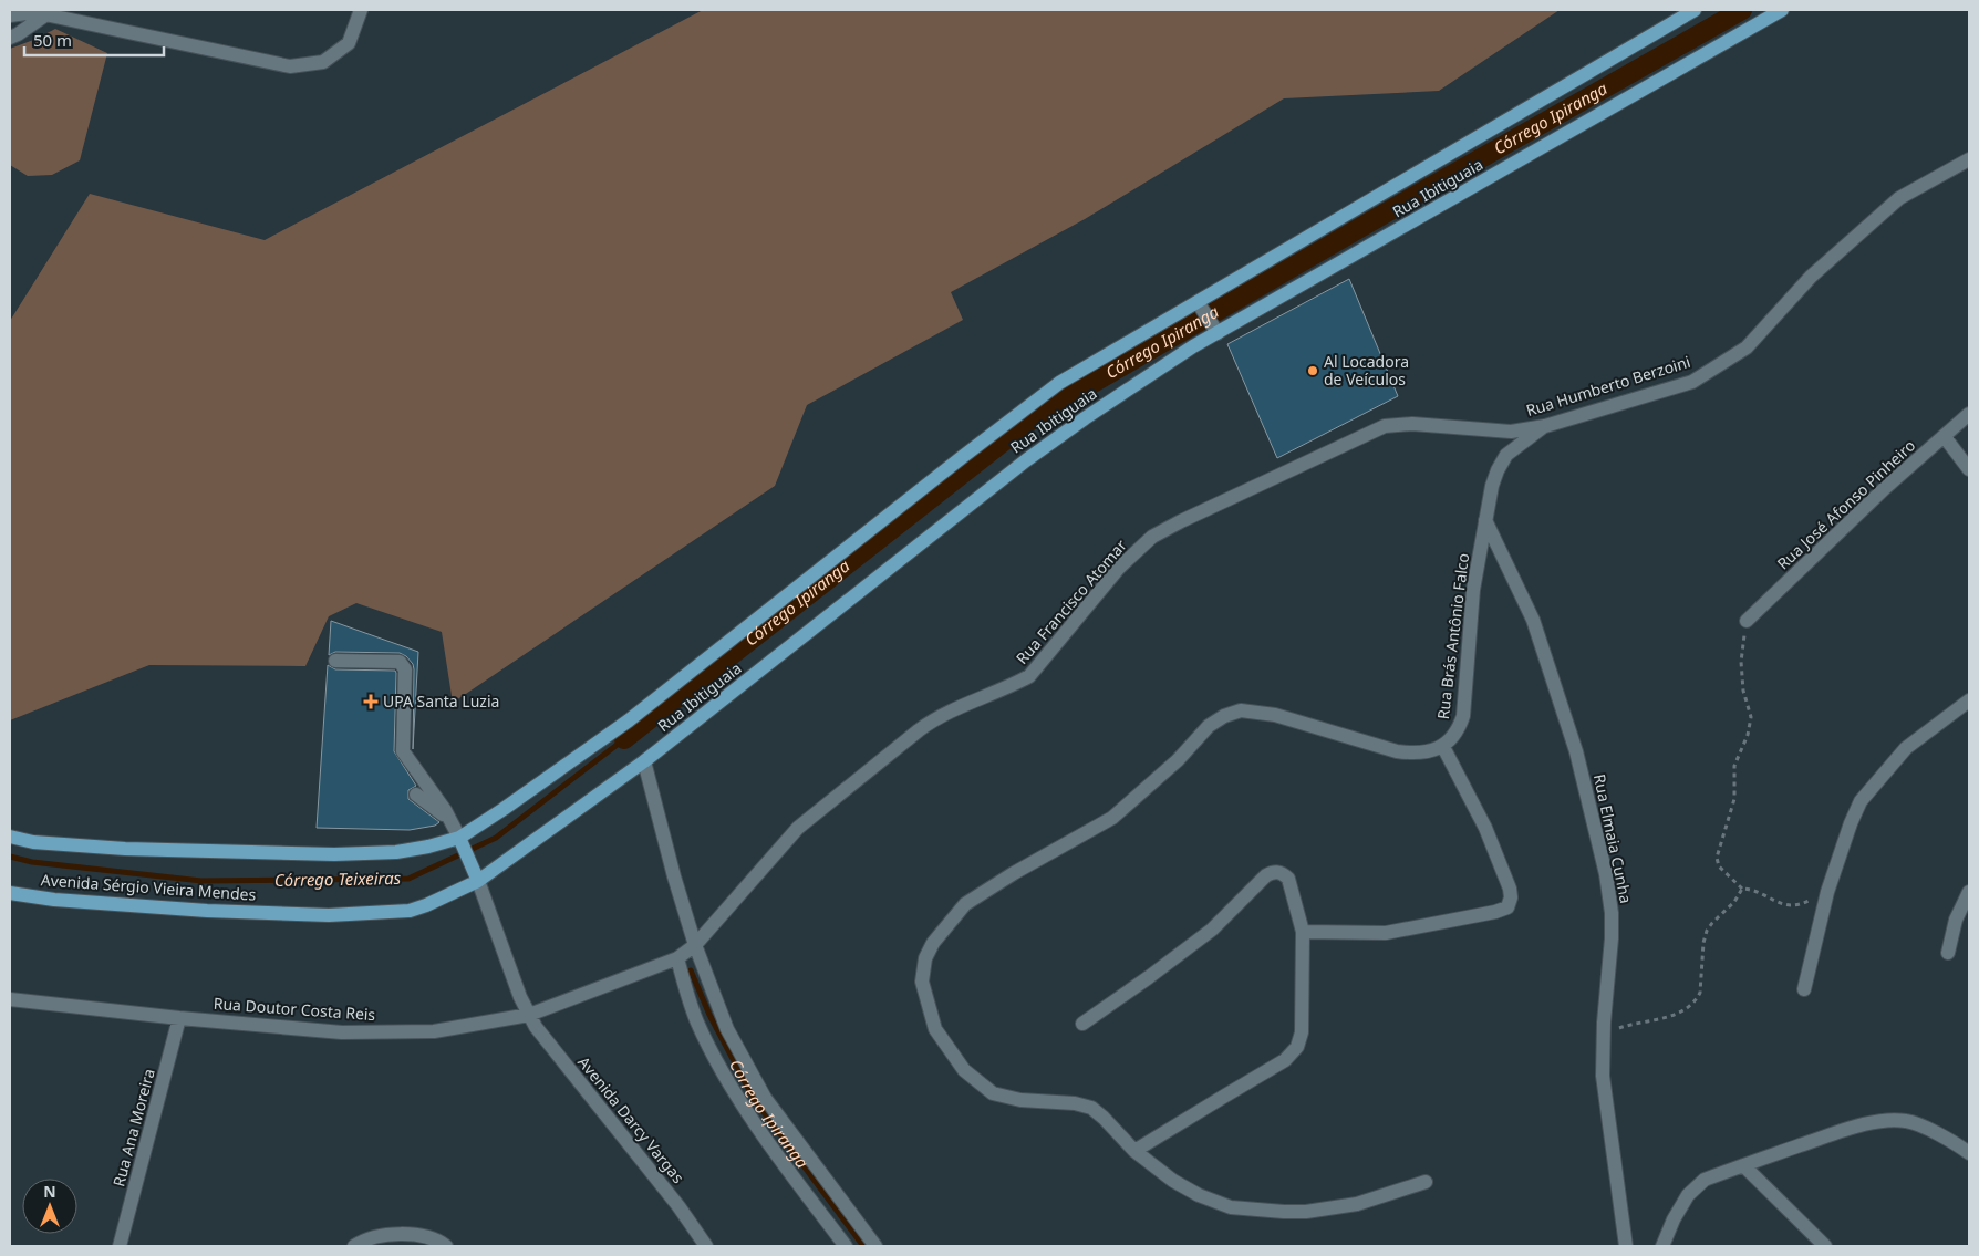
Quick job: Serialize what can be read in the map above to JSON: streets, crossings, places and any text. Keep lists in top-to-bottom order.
{
  "streets": {
    "main road": ["Rua Ibitiguaia", "Avenida Sérgio Vieira Mendes"],
    "street": [
      "Rua Humberto Berzoini",
      "Rua José Afonso Pinheiro",
      "Rua Francisco Atomar",
      "Rua Brás Antônio Falco",
      "Rua Elmaia Cunha",
      "Rua Doutor Costa Reis",
      "Avenida Darcy Vargas",
      "Rua Ana Moreira"
    ]
  },
  "crossings": [
    ["Rua Ibitiguaia", "Avenida Sérgio Vieira Mendes"],
    ["Rua Ibitiguaia", "Avenida Darcy Vargas"],
    ["Rua Humberto Berzoini", "Rua Francisco Atomar"],
    ["Rua Humberto Berzoini", "Rua Brás Antônio Falco"],
    ["Rua Francisco Atomar", "Rua Doutor Costa Reis"],
    ["Rua Brás Antônio Falco", "Rua Elmaia Cunha"],
    ["Avenida Sérgio Vieira Mendes", "Avenida Darcy Vargas"],
    ["Rua Doutor Costa Reis", "Avenida Darcy Vargas"],
    ["Rua Doutor Costa Reis", "Rua Ana Moreira"]
  ],
  "water": ["Córrego Ipiranga", "Córrego Teixeiras"],
  "places": {
    "other": ["Al Locadora de Veículos"],
    "health": ["UPA Santa Luzia"]
  },
  "scale_bar": "50 m",
  "north": "top"
}
